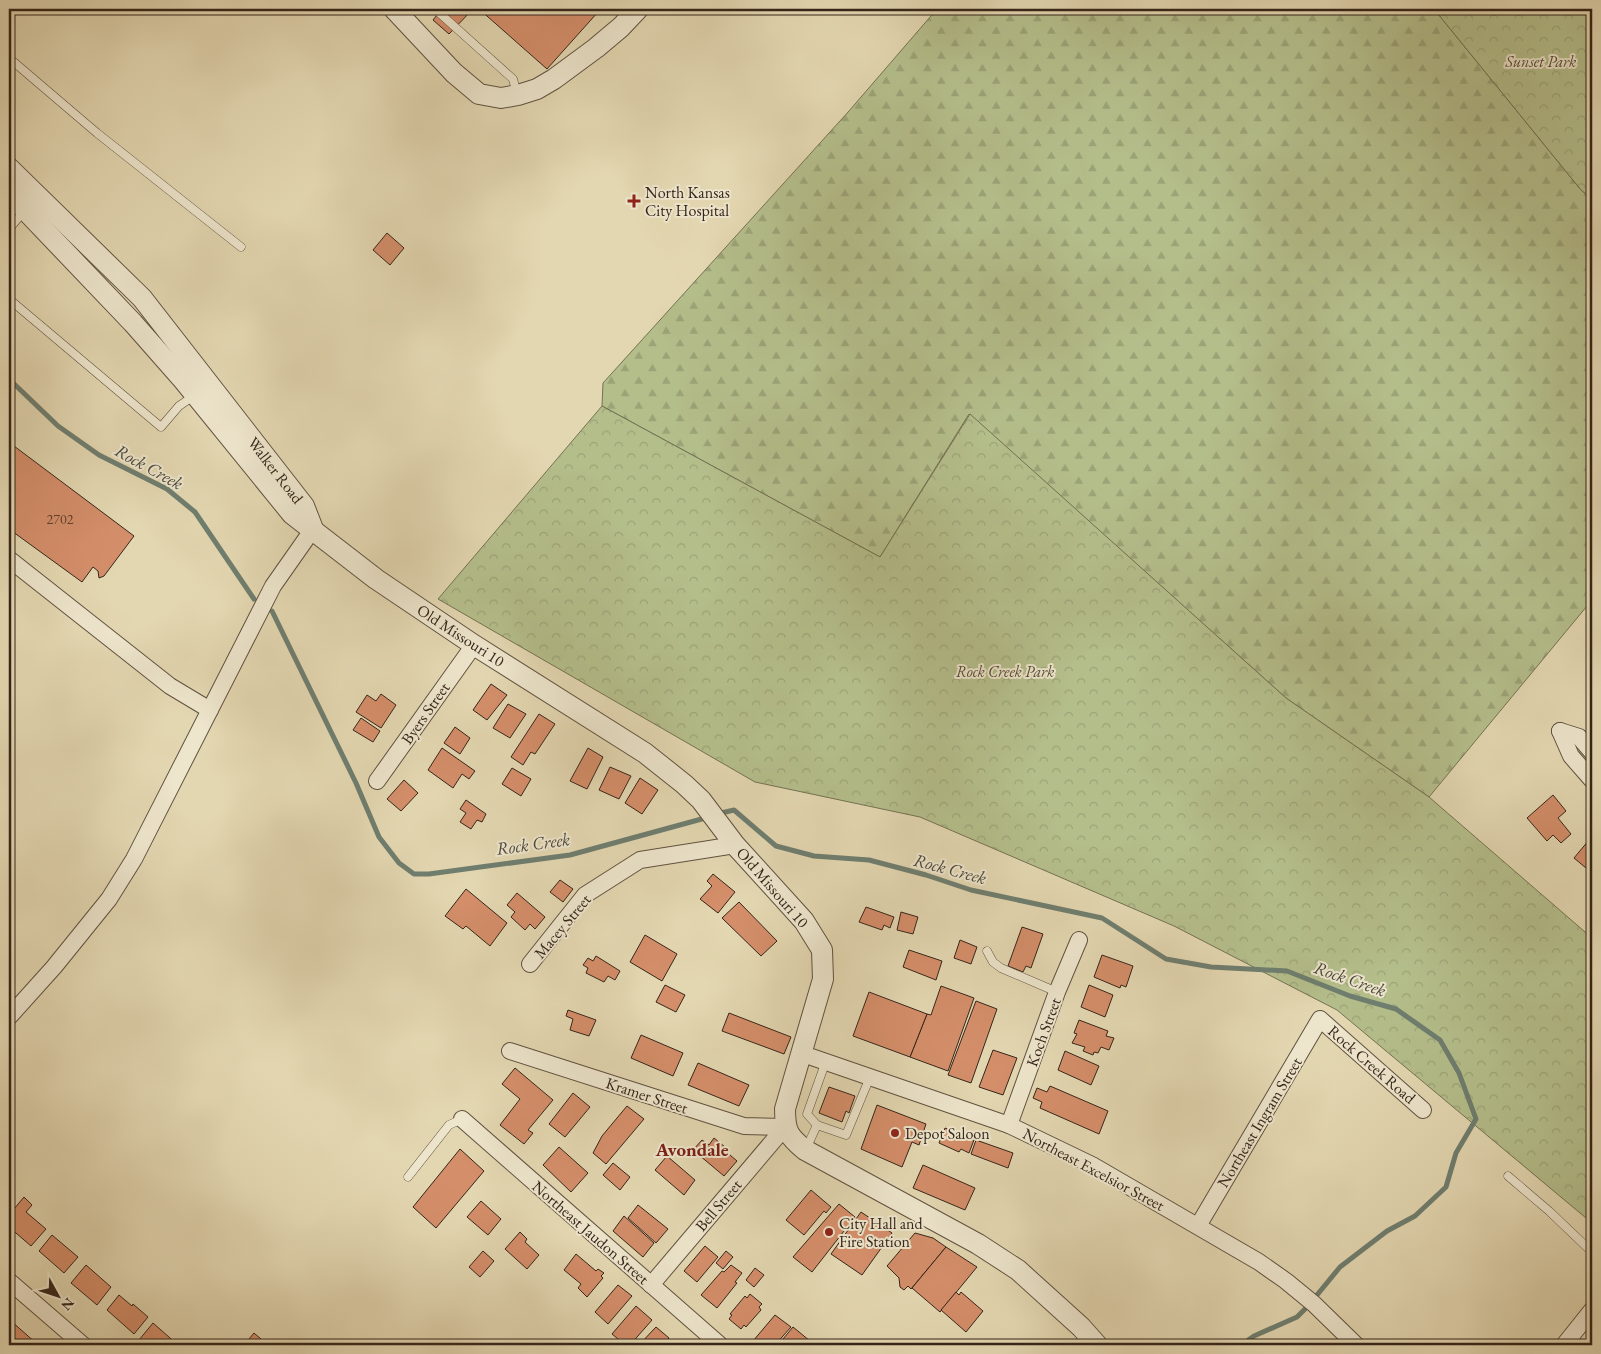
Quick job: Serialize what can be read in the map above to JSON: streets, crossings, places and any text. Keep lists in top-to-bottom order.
{
  "streets": {
    "street": [
      "Walker Road",
      "Old Missouri 10",
      "Byers Street",
      "Macey Street",
      "Koch Street",
      "Rock Creek Road",
      "Kramer Street",
      "Northeast Ingram Street",
      "Northeast Excelsior Street",
      "Bell Street",
      "Northeast Jaudon Street"
    ]
  },
  "crossings": [
    ["Walker Road", "Old Missouri 10"],
    ["Old Missouri 10", "Byers Street"],
    ["Old Missouri 10", "Macey Street"],
    ["Old Missouri 10", "Kramer Street"],
    ["Old Missouri 10", "Northeast Excelsior Street"],
    ["Old Missouri 10", "Bell Street"],
    ["Koch Street", "Northeast Excelsior Street"],
    ["Rock Creek Road", "Northeast Ingram Street"],
    ["Kramer Street", "Bell Street"],
    ["Northeast Ingram Street", "Northeast Excelsior Street"],
    ["Bell Street", "Northeast Jaudon Street"]
  ],
  "districts": ["Avondale"],
  "water": ["Rock Creek"],
  "parks": ["Sunset Park", "Rock Creek Park"],
  "places": {
    "health": ["North Kansas City Hospital"],
    "other": ["Depot Saloon", "City Hall and Fire Station"]
  },
  "house_numbers": ["2702"],
  "north": "bottom right"
}
